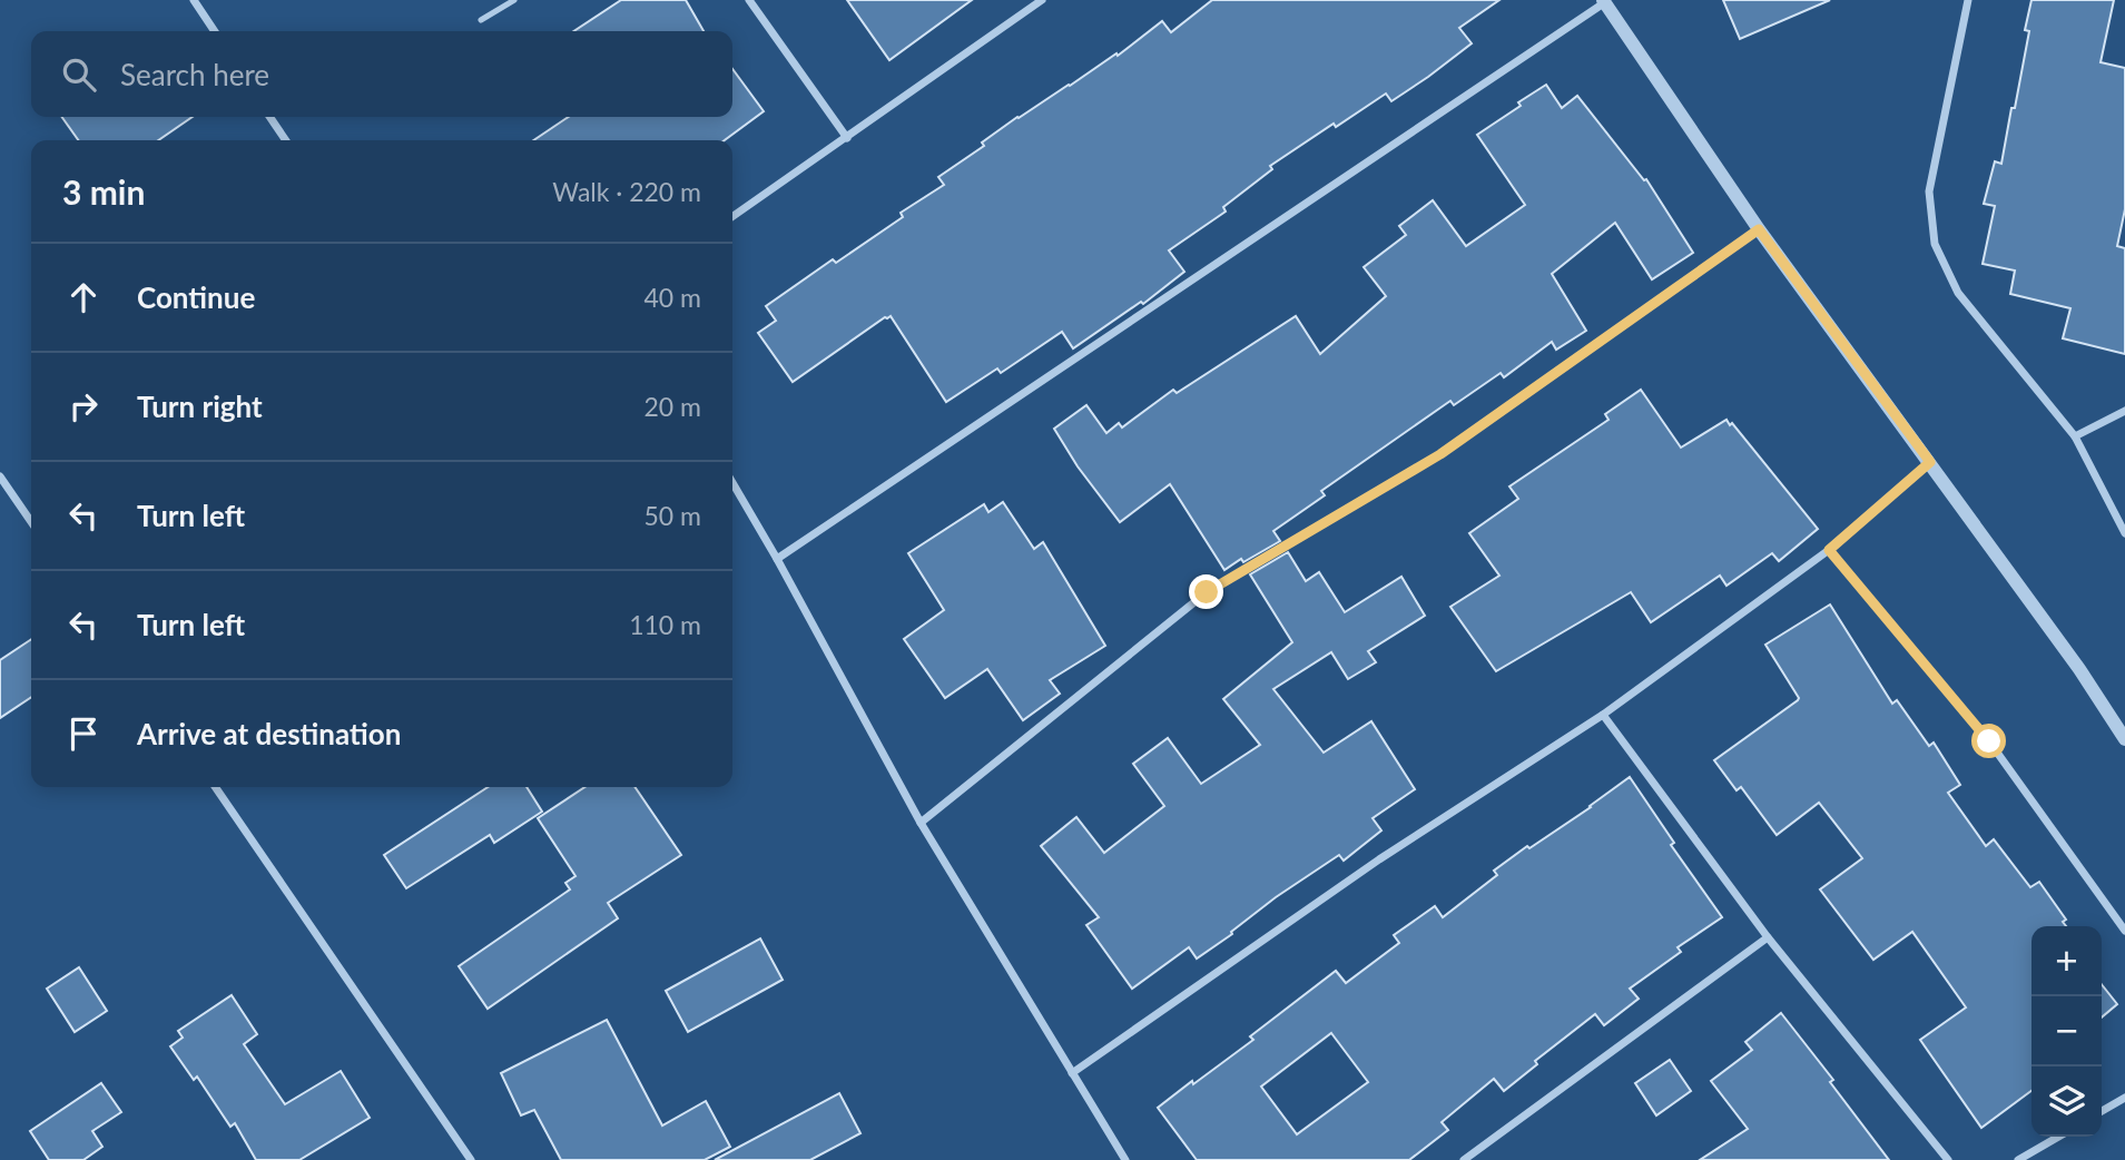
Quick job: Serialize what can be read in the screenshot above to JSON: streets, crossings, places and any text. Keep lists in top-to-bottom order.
{
  "page": {
    "search": "Search here",
    "heading": ["3 min", "Walk · 220 m"],
    "list": [
      ["Continue", "40 m"],
      ["Turn right", "20 m"],
      ["Turn left", "50 m"],
      ["Turn left", "110 m"],
      "Arrive at destination"
    ],
    "map_buttons": ["+", "−"]
  }
}
